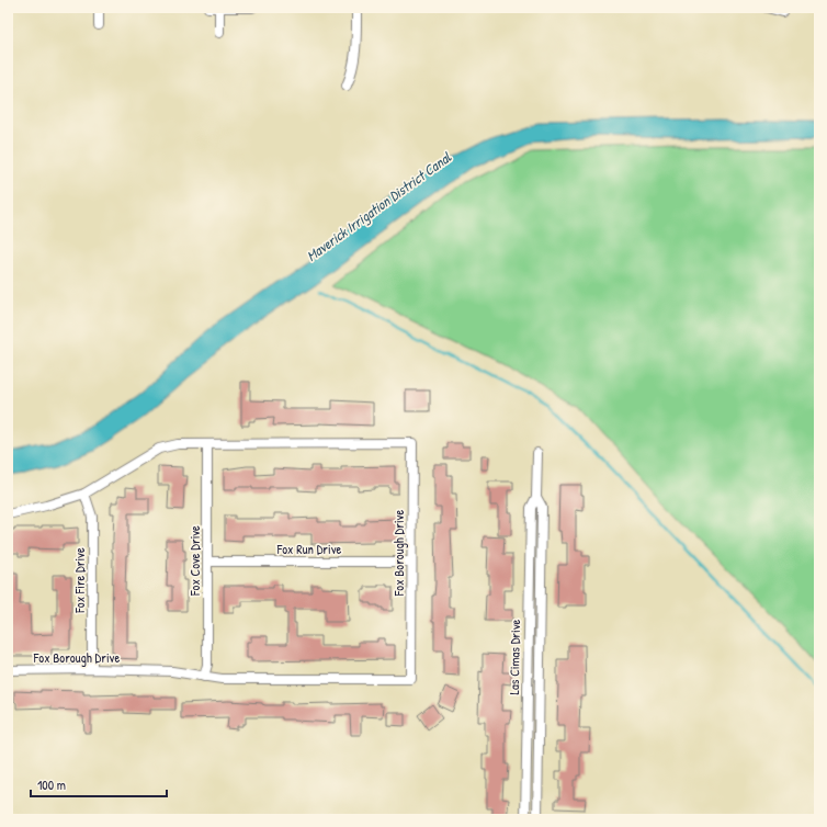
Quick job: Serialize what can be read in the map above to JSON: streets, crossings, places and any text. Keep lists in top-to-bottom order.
{
  "streets": {
    "street": [
      "Fox Run Drive",
      "Fox Borough Drive",
      "Fox Cove Drive",
      "Fox Fire Drive",
      "Las Cimas Drive"
    ]
  },
  "crossings": [
    ["Fox Run Drive", "Fox Borough Drive"],
    ["Fox Run Drive", "Fox Cove Drive"],
    ["Fox Borough Drive", "Fox Cove Drive"],
    ["Fox Borough Drive", "Fox Fire Drive"]
  ],
  "water": ["Maverick Irrigation District Canal"],
  "scale_bar": "100 m"
}
